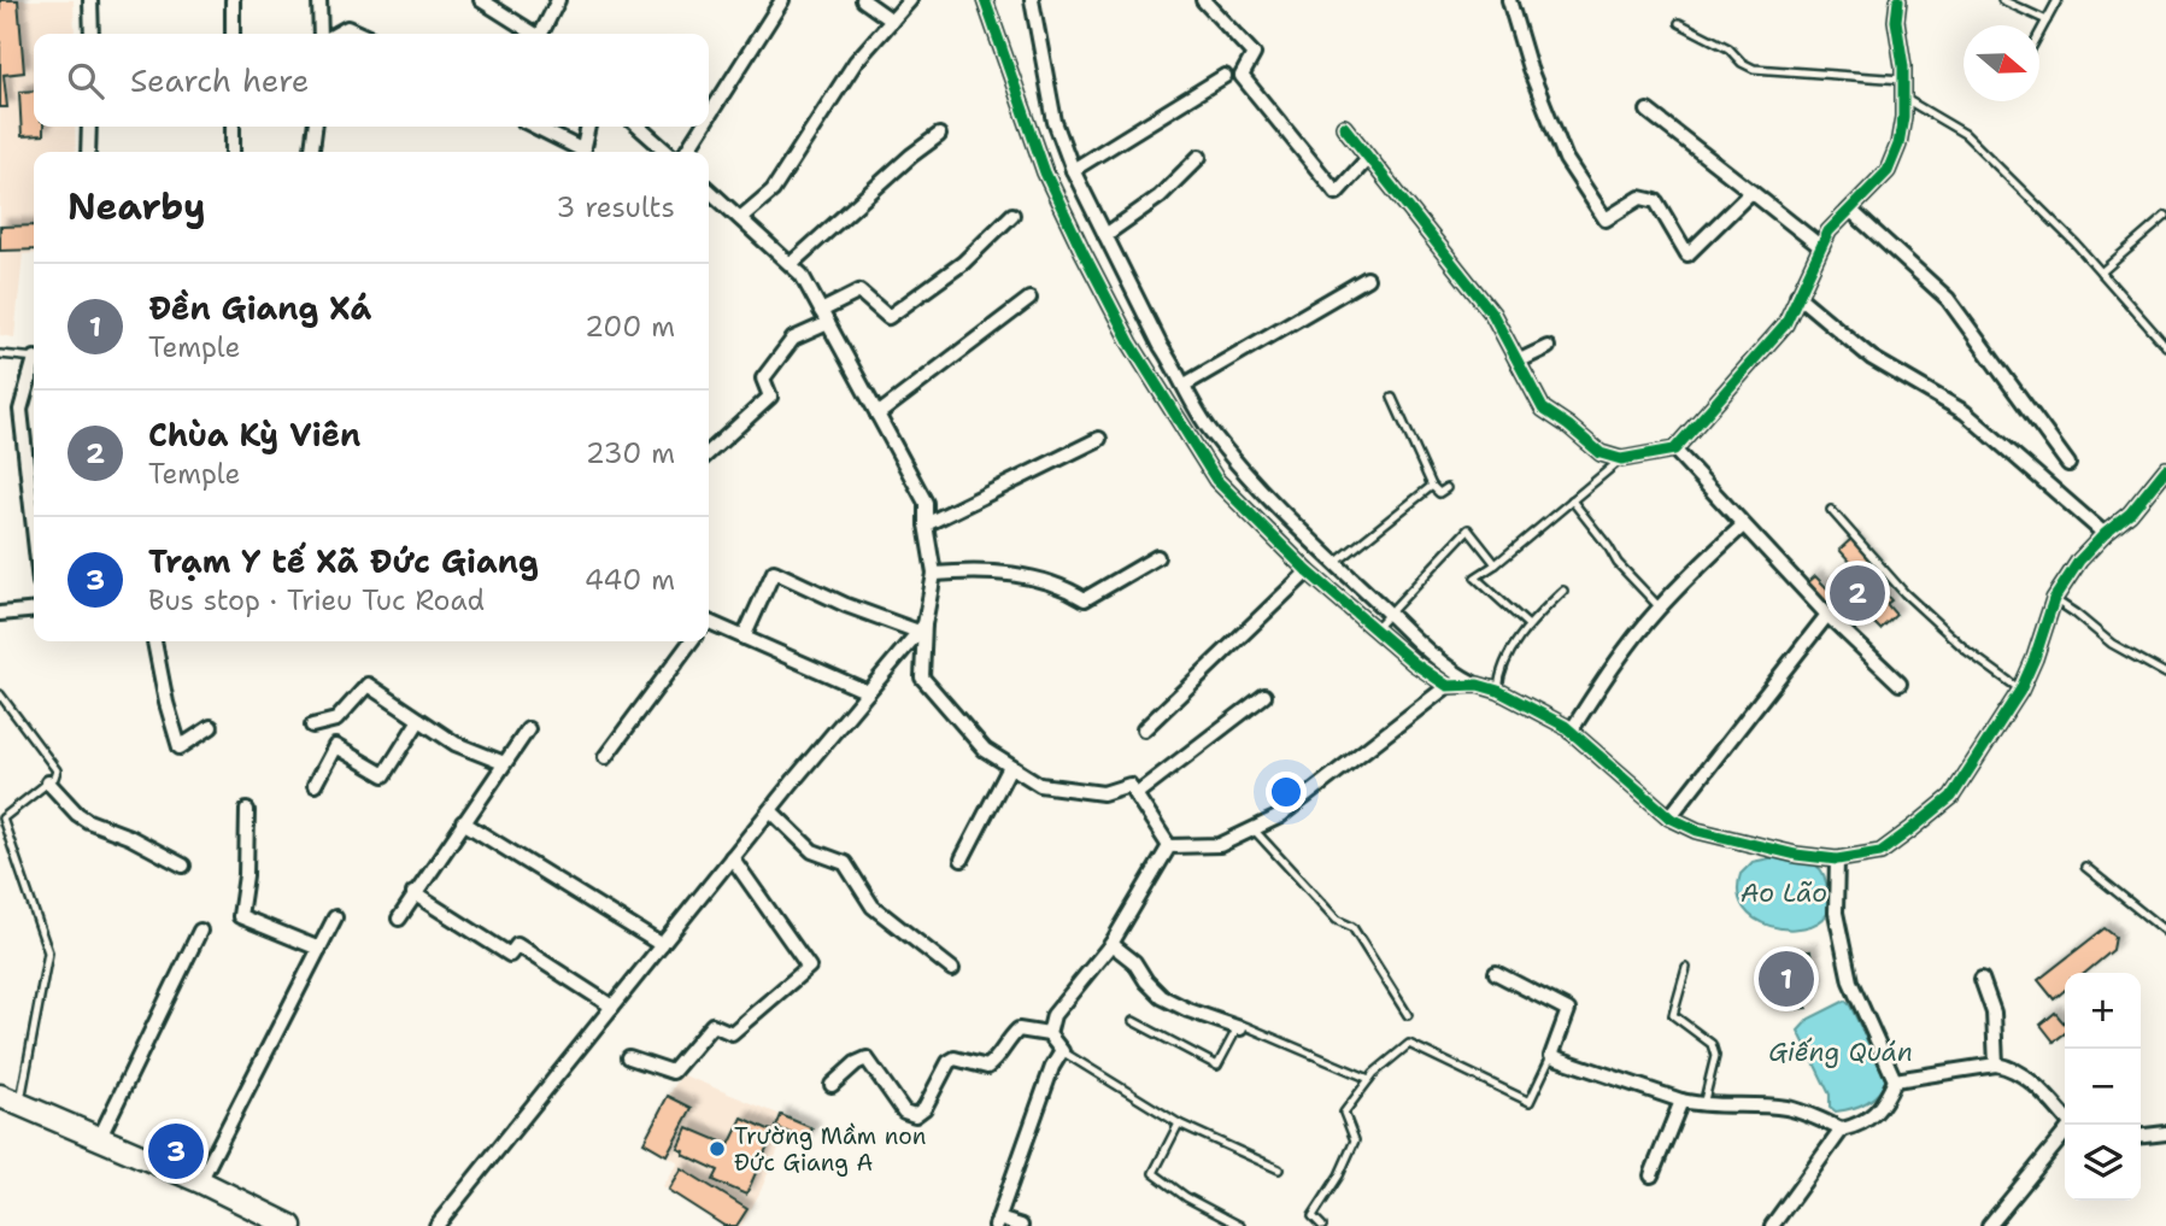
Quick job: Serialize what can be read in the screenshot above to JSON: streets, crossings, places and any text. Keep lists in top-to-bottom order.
{
  "water": ["Ao Lão", "Giếng Quán"],
  "places": ["Trường Mầm non Đức Giang A"],
  "north": "right",
  "page": {
    "search": "Search here",
    "heading": ["Nearby", "3 results"],
    "list": [
      {
        "mark": "1",
        "name": "Đền Giang Xá",
        "note": "Temple",
        "value": "200 m"
      },
      {
        "mark": "2",
        "name": "Chùa Kỳ Viên",
        "note": "Temple",
        "value": "230 m"
      },
      {
        "mark": "3",
        "name": "Trạm Y tế Xã Đức Giang",
        "note": "Bus stop · Trieu Tuc Road",
        "value": "440 m"
      }
    ],
    "pins": ["2", "1", "3"],
    "map_buttons": ["+", "−"]
  }
}
